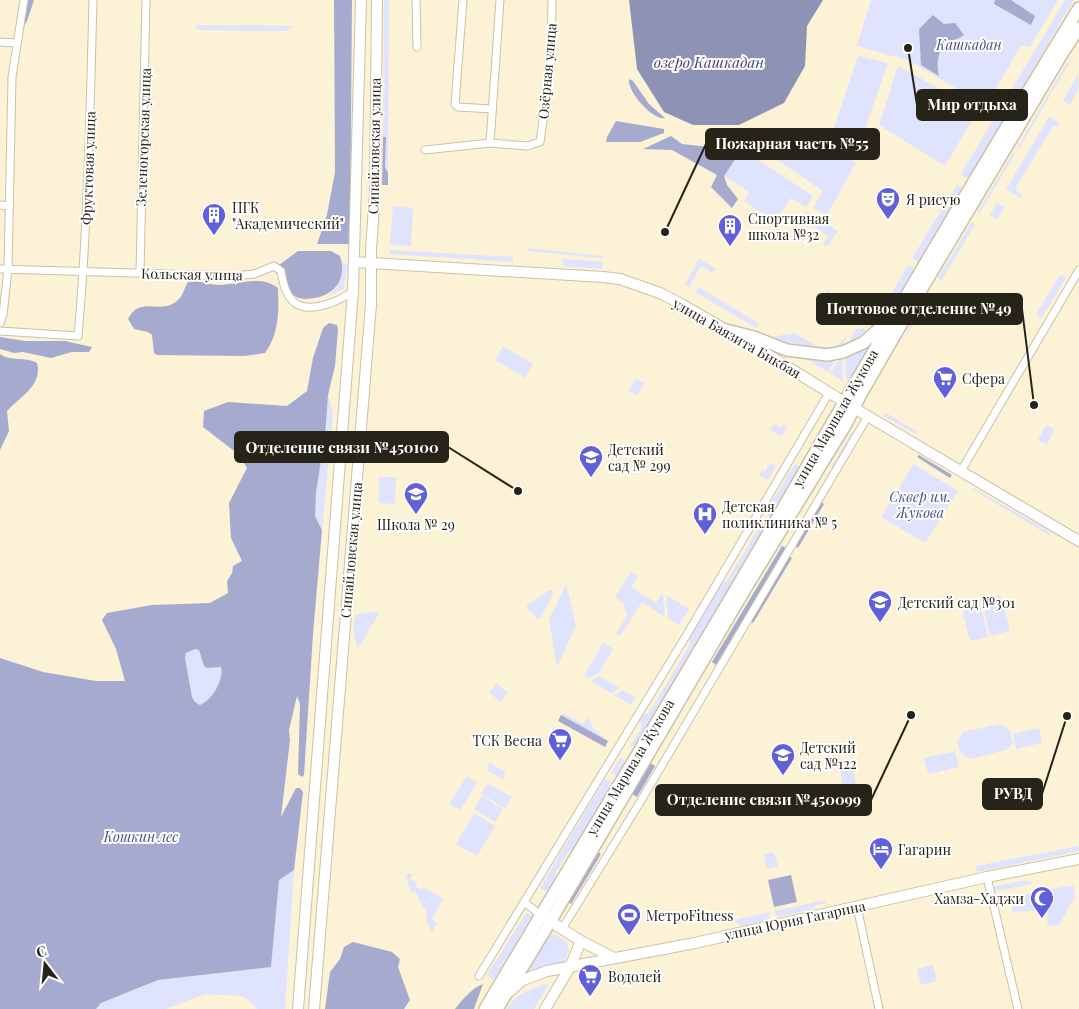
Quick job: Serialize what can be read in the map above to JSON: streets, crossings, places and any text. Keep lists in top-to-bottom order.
{
  "streets": {
    "main road": [
      "Сипайловская улица",
      "улица Баязита Бикбая",
      "улица Маршала Жукова",
      "улица Юрия Гагарина"
    ],
    "street": [
      "Озёрная улица",
      "Зеленогорская улица",
      "Фруктовая улица",
      "Кольская улица"
    ]
  },
  "crossings": [
    ["Зеленогорская улица", "Кольская улица"],
    ["Сипайловская улица", "Кольская улица"],
    ["Сипайловская улица", "улица Баязита Бикбая"],
    ["Фруктовая улица", "Кольская улица"],
    ["улица Баязита Бикбая", "улица Маршала Жукова"],
    ["улица Маршала Жукова", "улица Юрия Гагарина"]
  ],
  "water": ["озеро Кашкадан"],
  "parks": ["Кашкадан", "Сквер им. Жукова", "Кошкин лес"],
  "places": {
    "other": [
      "Мир отдыха",
      "Пожарная часть №55",
      "Почтовое отделение №49",
      "Отделение связи №450100",
      "Отделение связи №450099",
      "РУВД"
    ],
    "theatre": ["Я рисую"],
    "building": ["ПГК \"Академический\"", "Спортивная школа №32"],
    "supermarket": ["Сфера", "ТСК Весна", "Водолей"],
    "school or university": [
      "Детский сад № 299",
      "Школа № 29",
      "Детский сад №301",
      "Детский сад №122"
    ],
    "hospital": ["Детская поликлиника № 5"],
    "hotel": ["Гагарин"],
    "mosque": ["Хамза-Хаджи"],
    "sports": ["МетроFitness"]
  },
  "north": "top"
}
